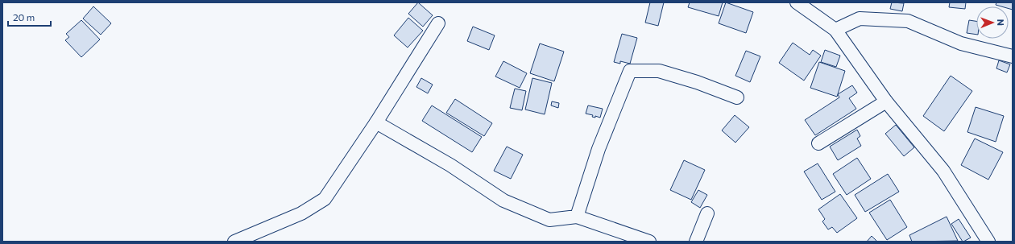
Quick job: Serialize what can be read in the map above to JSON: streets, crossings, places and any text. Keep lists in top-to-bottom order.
{
  "scale_bar": "20 m",
  "north": "right"
}
